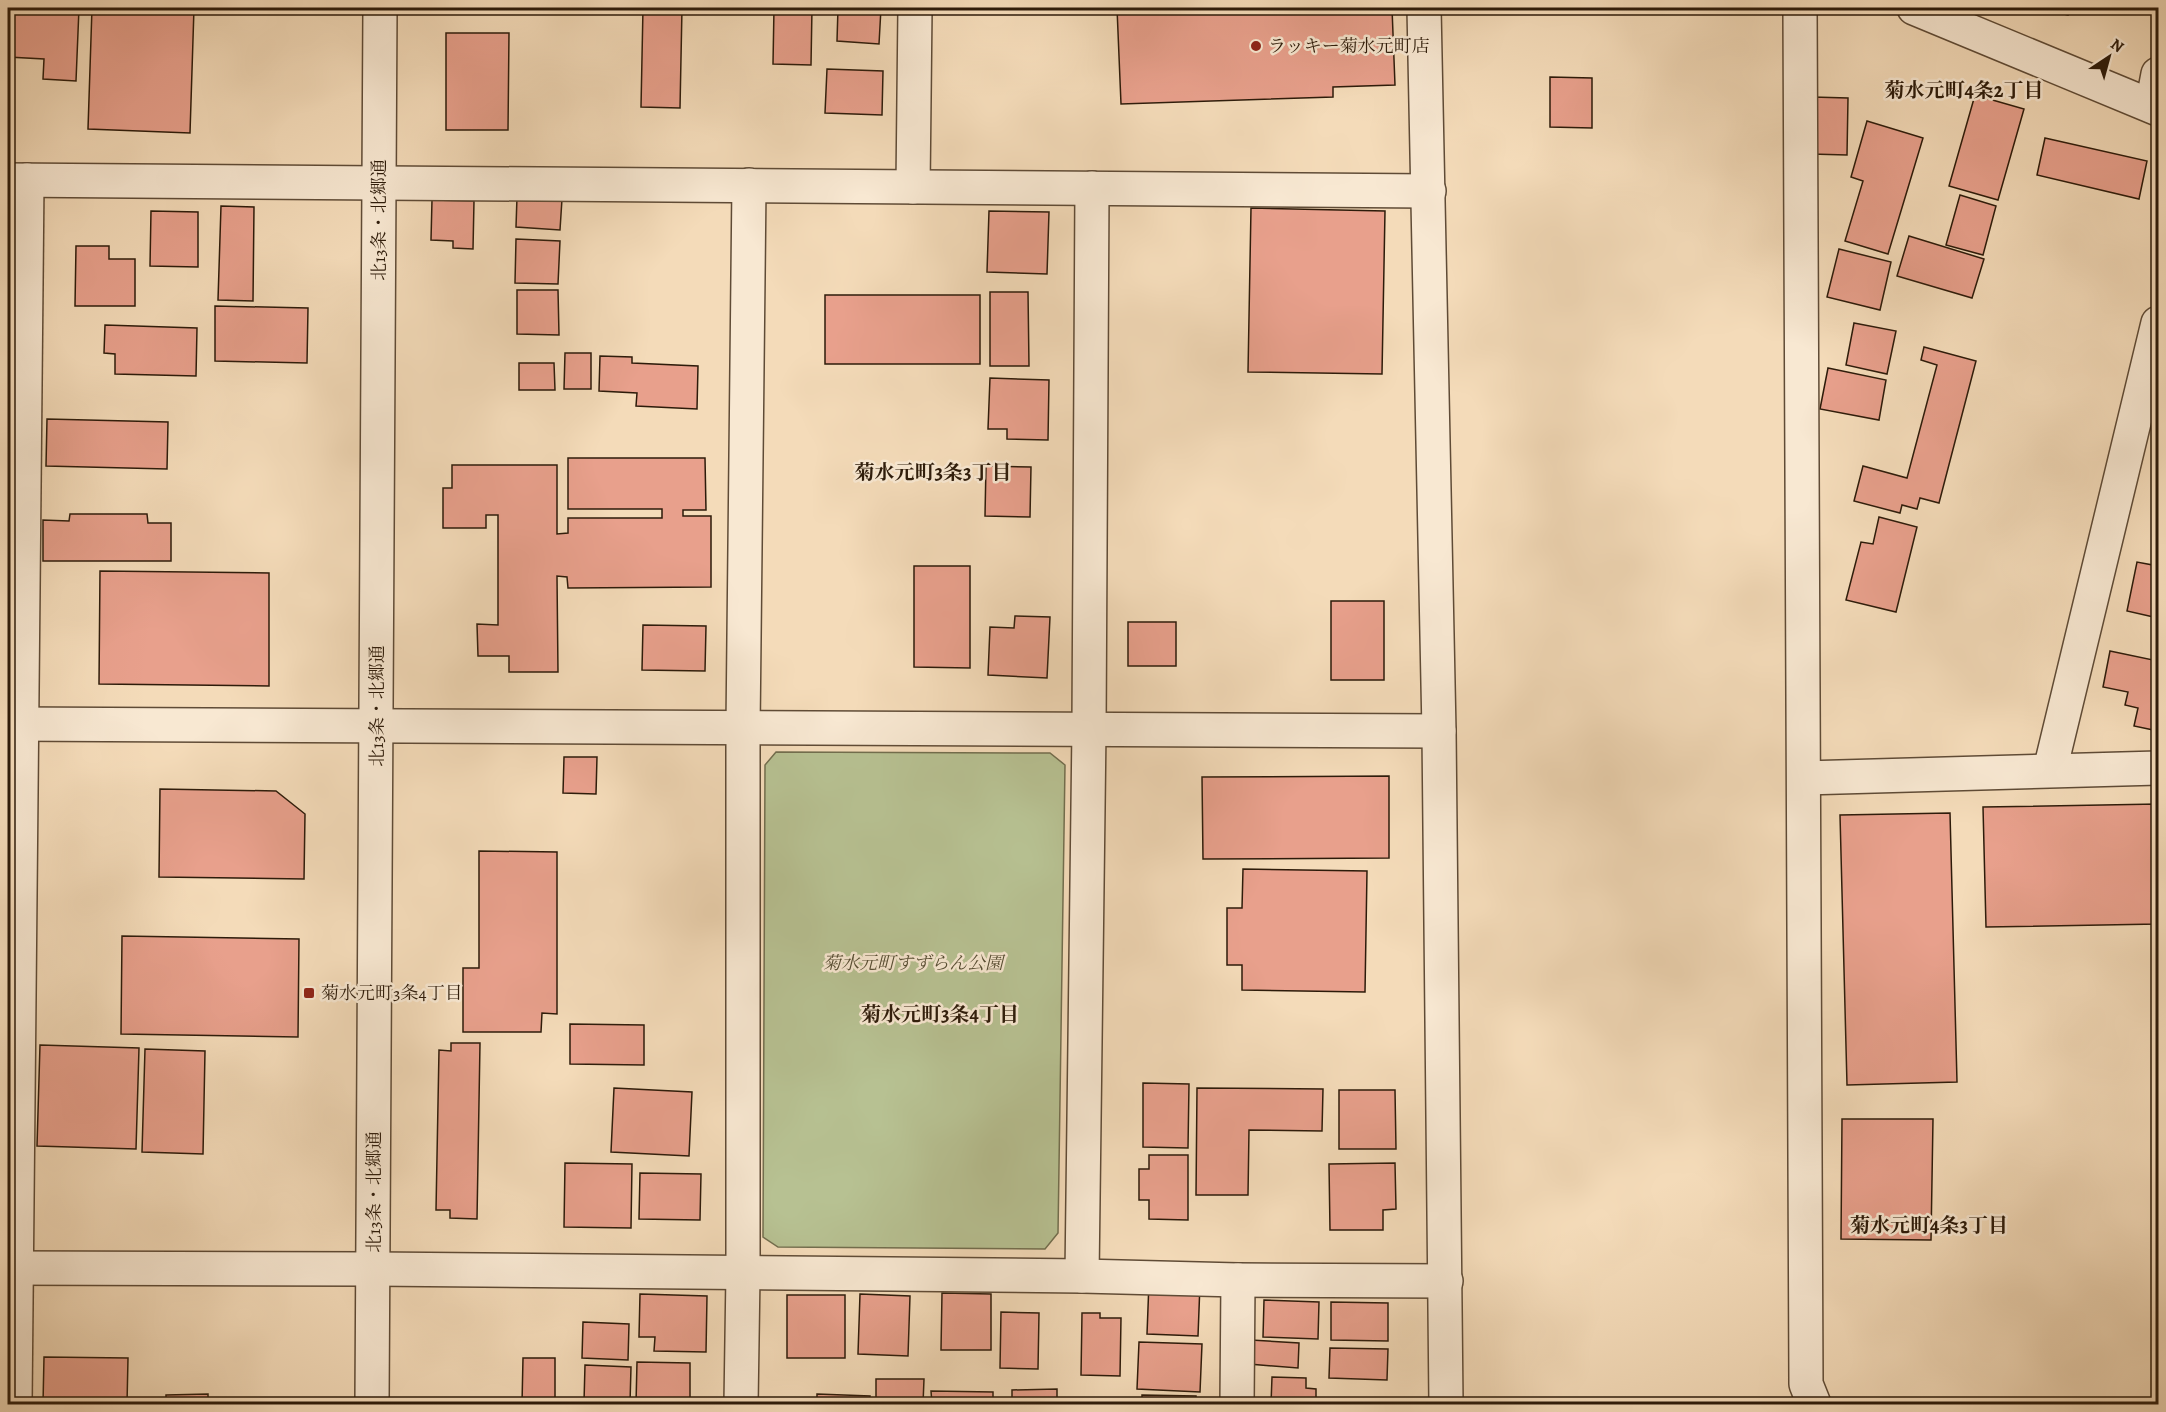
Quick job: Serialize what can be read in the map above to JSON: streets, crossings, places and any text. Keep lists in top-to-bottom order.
{
  "streets": {
    "street": ["北13条・北郷通"]
  },
  "districts": [
    "菊水元町4条2丁目",
    "菊水元町3条3丁目",
    "菊水元町3条4丁目",
    "菊水元町4条3丁目"
  ],
  "parks": ["菊水元町すずらん公園"],
  "places": {
    "other": ["ラッキー菊水元町店"],
    "transit": ["菊水元町3条4丁目"]
  },
  "north": "top right"
}
